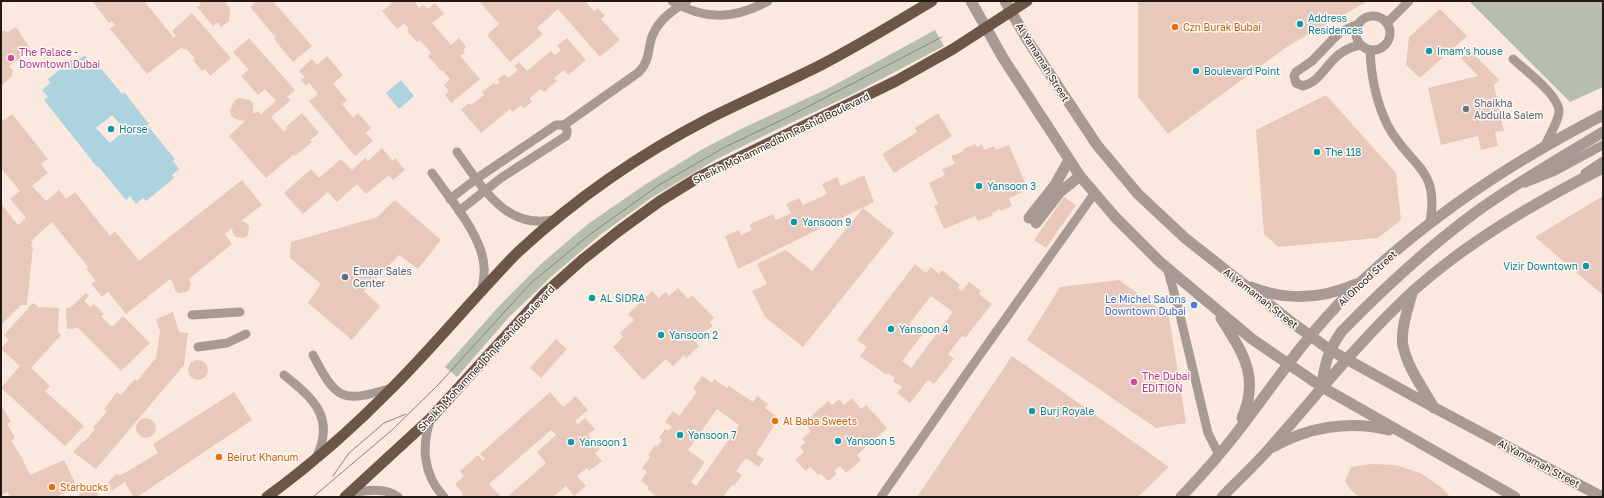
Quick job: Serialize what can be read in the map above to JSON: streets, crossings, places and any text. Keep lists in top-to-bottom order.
{
  "streets": {
    "main road": ["Sheikh Mohammed bin Rashid Boulevard"],
    "street": ["Al Yamamah Street", "Al Ohood Street"]
  },
  "crossings": [
    ["Al Yamamah Street", "Sheikh Mohammed bin Rashid Boulevard"],
    ["Al Yamamah Street", "Al Ohood Street"]
  ],
  "places": [
    "Address Residences",
    "Czn Burak Bubai",
    "Imam's house",
    "The Palace - Downtown Dubai",
    "Boulevard Point",
    "Shaikha Abdulla Salem",
    "Horse",
    "The 118",
    "Yansoon 3",
    "Yansoon 9",
    "Vizir Downtown",
    "Emaar Sales Center",
    "AL SIDRA",
    "Le Michel Salons Downtown Dubai",
    "Yansoon 4",
    "Yansoon 2",
    "The Dubai EDITION",
    "Burj Royale",
    "Al Baba Sweets",
    "Yansoon 7",
    "Yansoon 5",
    "Yansoon 1",
    "Beirut Khanum",
    "Starbucks"
  ]
}
